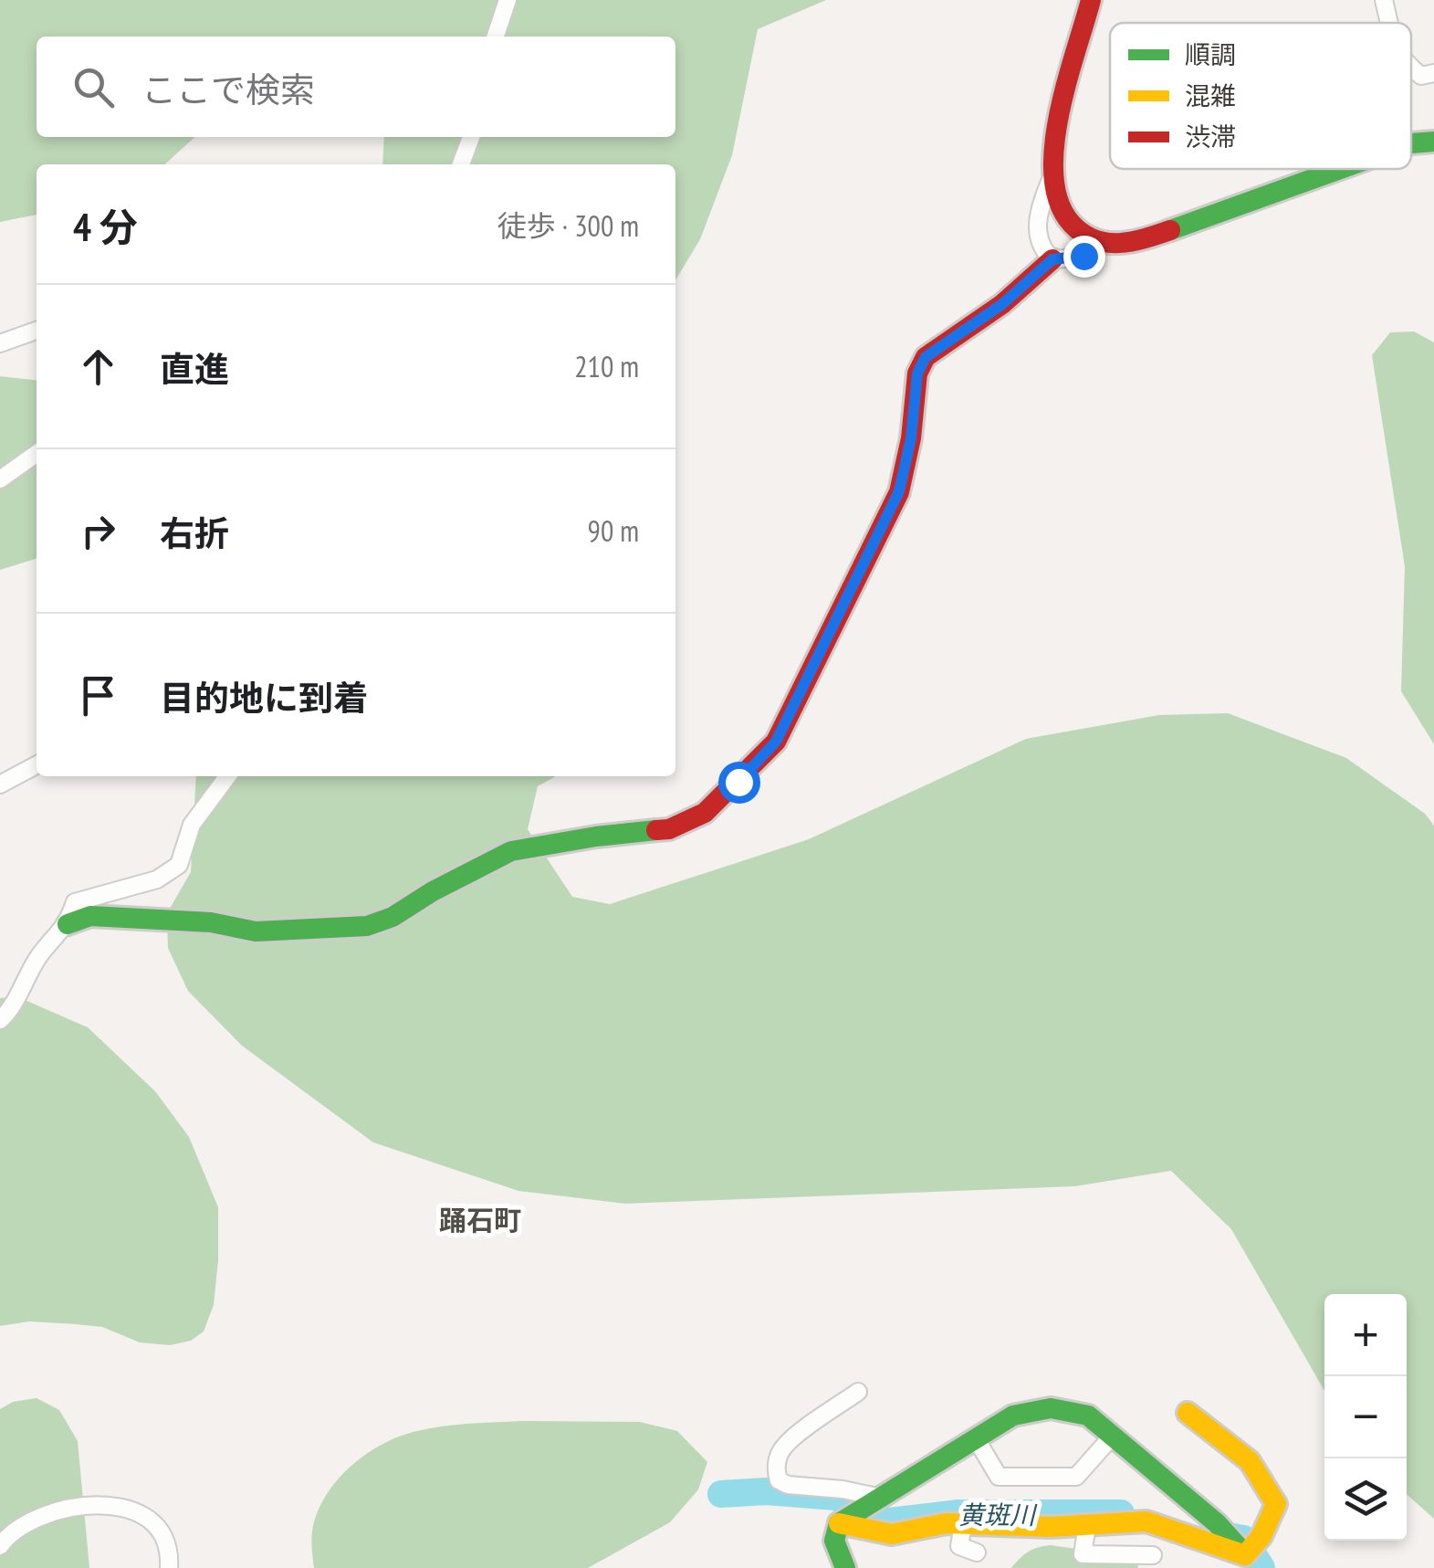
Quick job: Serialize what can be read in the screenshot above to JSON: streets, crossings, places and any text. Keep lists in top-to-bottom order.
{
  "districts": ["踊石町"],
  "water": ["黄斑川"],
  "legend": ["順調", "混雑", "渋滞"],
  "page": {
    "search": "ここで検索",
    "heading": ["4 分", "徒歩 · 300 m"],
    "list": [
      ["直進", "210 m"],
      ["右折", "90 m"],
      "目的地に到着"
    ],
    "map_buttons": ["+", "−"]
  }
}
